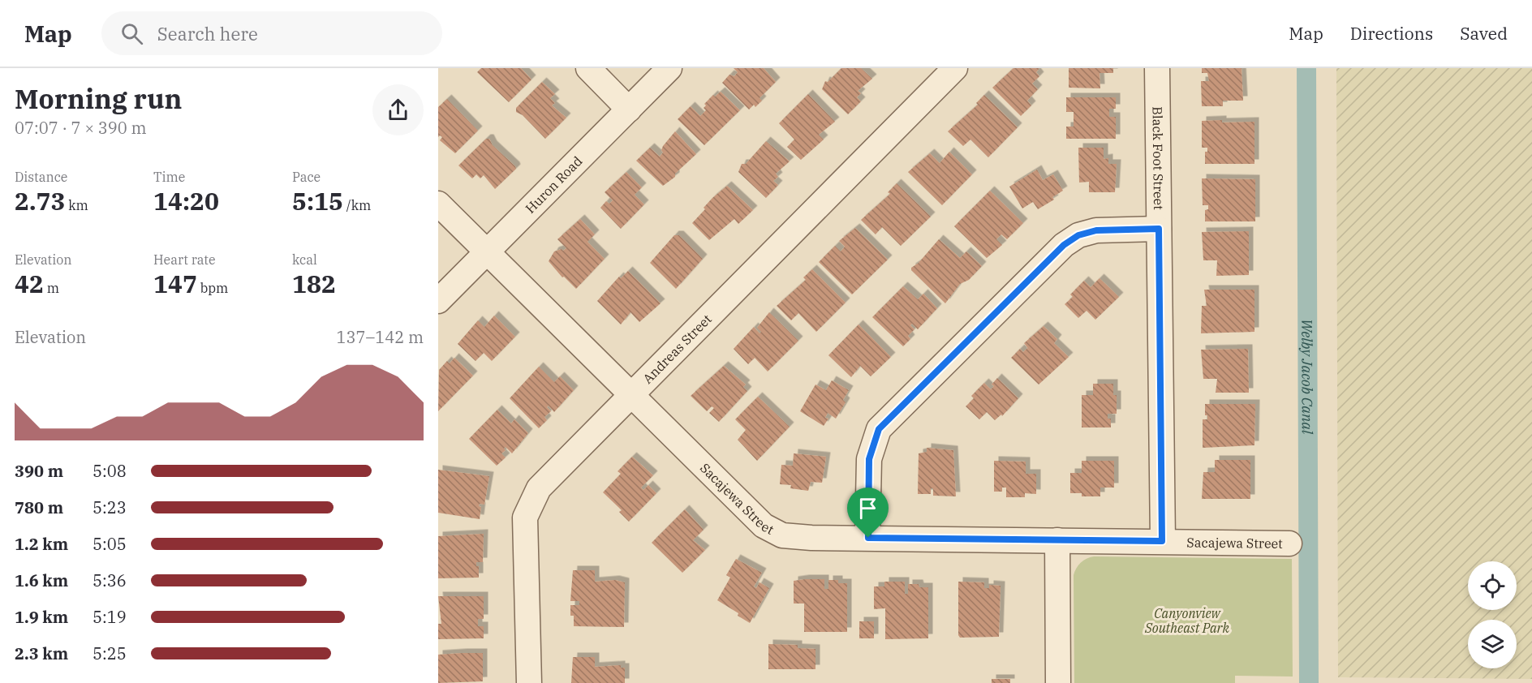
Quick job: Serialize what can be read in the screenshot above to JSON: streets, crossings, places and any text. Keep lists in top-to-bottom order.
{
  "streets": {
    "street": [
      "Black Foot Street",
      "Huron Road",
      "Andreas Street",
      "Sacajewa Street"
    ]
  },
  "crossings": [
    ["Black Foot Street", "Sacajewa Street"],
    ["Huron Road", "Sacajewa Street"],
    ["Andreas Street", "Sacajewa Street"]
  ],
  "water": ["Welby Jacob Canal"],
  "parks": ["Canyonview Southeast Park"],
  "page": {
    "header": "Map",
    "search": "Search here",
    "nav": ["Map", "Directions", "Saved"],
    "heading": ["Morning run", "07:07 · 7 × 390 m"],
    "stats": [
      ["Distance", "2.73 km"],
      ["Time", "14:20"],
      ["Pace", "5:15 /km"],
      ["Elevation", "42 m"],
      ["Heart rate", "147 bpm"],
      ["kcal", "182"]
    ],
    "chart": ["Elevation", "137–142 m"],
    "list": [
      {
        "name": "390 m",
        "note": "5:08"
      },
      {
        "name": "780 m",
        "note": "5:23"
      },
      {
        "name": "1.2 km",
        "note": "5:05"
      },
      {
        "name": "1.6 km",
        "note": "5:36"
      },
      {
        "name": "1.9 km",
        "note": "5:19"
      },
      {
        "name": "2.3 km",
        "note": "5:25"
      }
    ]
  }
}
